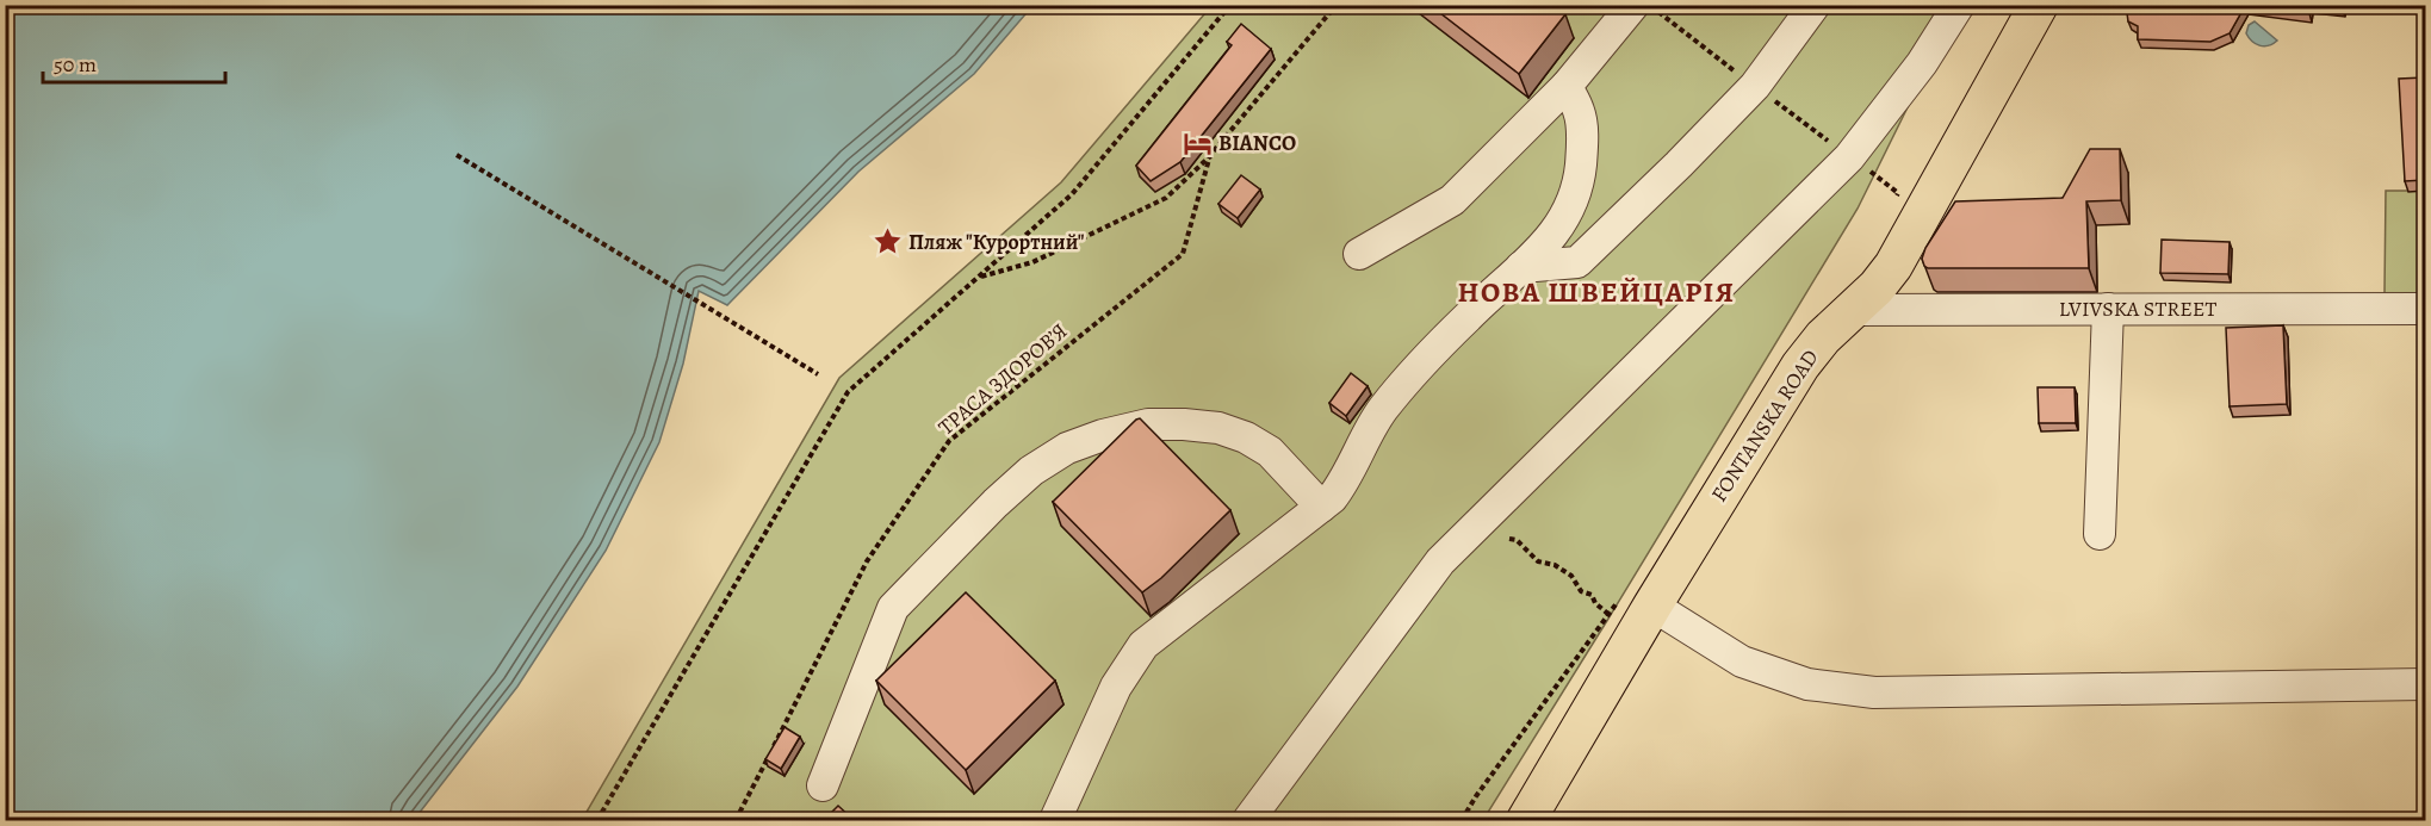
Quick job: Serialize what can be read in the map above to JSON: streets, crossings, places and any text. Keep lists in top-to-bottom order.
{
  "streets": {
    "main road": ["FONTANSKA ROAD"],
    "street": ["LVIVSKA STREET"],
    "path": ["ТРАСА ЗДОРОВ’Я"]
  },
  "crossings": [
    ["LVIVSKA STREET", "FONTANSKA ROAD"]
  ],
  "districts": ["НОВА ШВЕЙЦАРІЯ"],
  "places": {
    "hotel": ["BIANCO"],
    "place": ["Пляж \"Курортний\""]
  },
  "scale_bar": "50 m"
}
